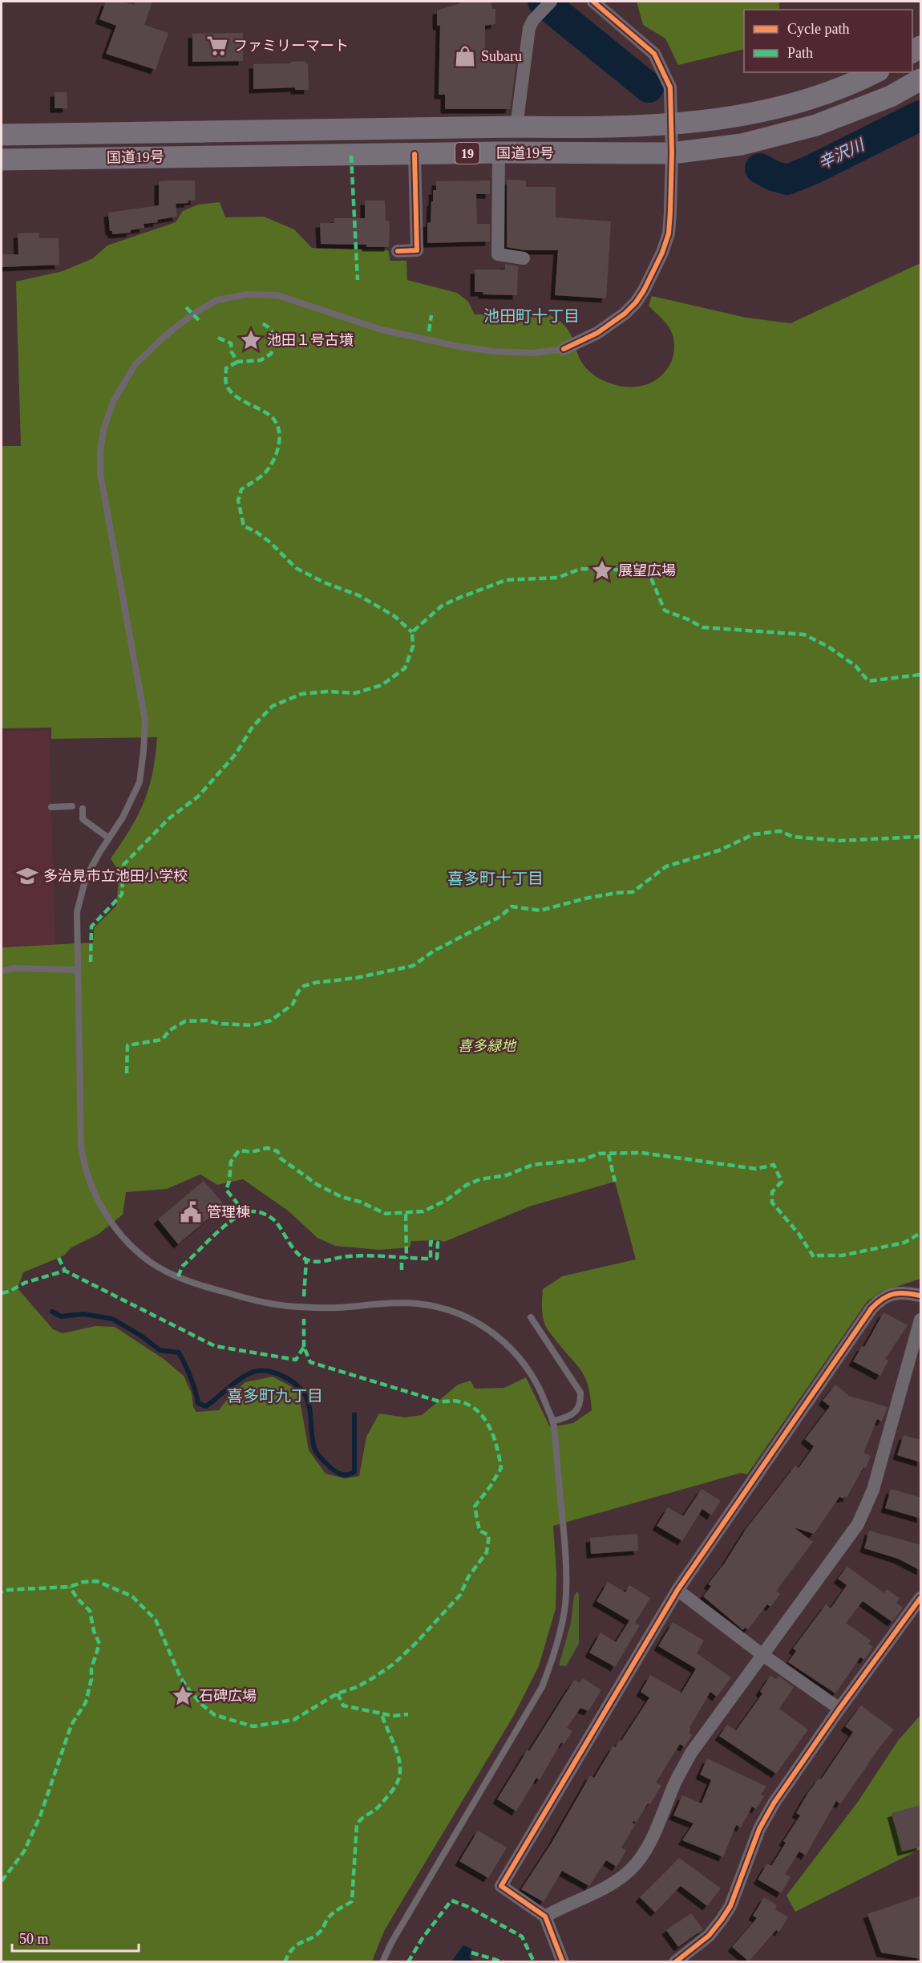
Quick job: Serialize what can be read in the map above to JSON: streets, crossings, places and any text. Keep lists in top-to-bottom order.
{
  "streets": {
    "highway": ["19", "国道19号"]
  },
  "districts": ["池田町十丁目", "喜多町十丁目", "喜多町九丁目"],
  "water": ["辛沢川"],
  "parks": ["喜多緑地"],
  "places": {
    "supermarket": ["ファミリーマート"],
    "shop": ["Subaru"],
    "place": ["池田１号古墳", "展望広場", "石碑広場"],
    "school or university": ["多治見市立池田小学校"],
    "public building": ["管理棟"]
  },
  "legend": ["Cycle path", "Path"],
  "scale_bar": "50 m"
}
